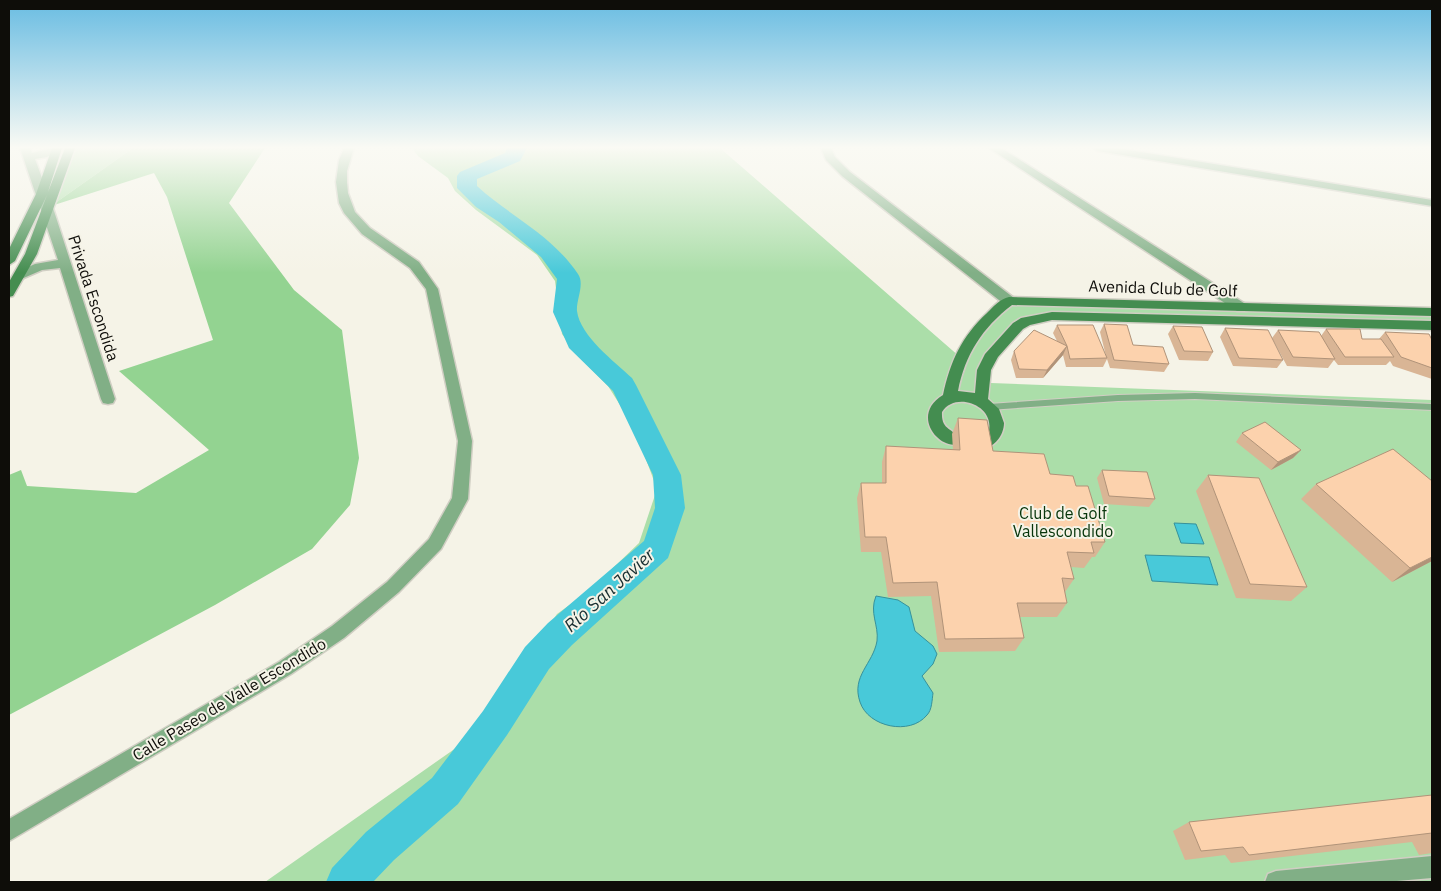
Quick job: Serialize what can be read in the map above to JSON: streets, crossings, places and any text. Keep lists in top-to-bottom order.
{
  "streets": {
    "street": ["Avenida Club de Golf", "Privada Escondida", "Calle Paseo de Valle Escondido"]
  },
  "water": ["Río San Javier"],
  "parks": ["Club de Golf Vallescondido"]
}
